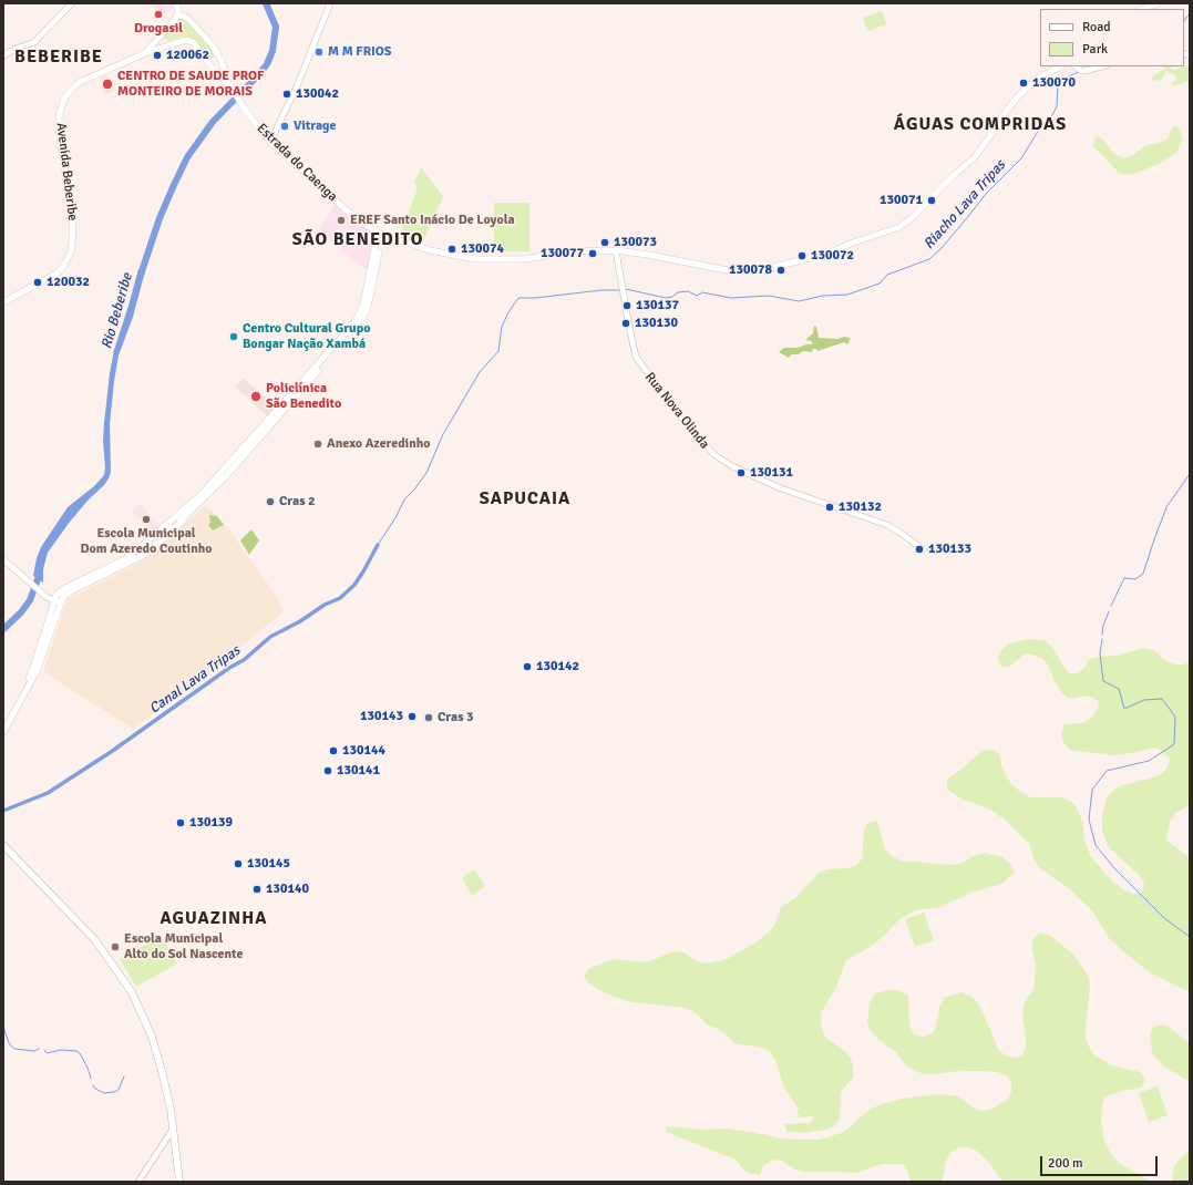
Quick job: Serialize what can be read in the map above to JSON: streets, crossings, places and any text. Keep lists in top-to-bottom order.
{
  "streets": {
    "main road": ["Estrada do Caenga", "Avenida Beberibe"],
    "street": ["Rua Nova Olinda"]
  },
  "crossings": [
    ["Estrada do Caenga", "Rua Nova Olinda"]
  ],
  "districts": [
    "BEBERIBE",
    "ÁGUAS COMPRIDAS",
    "SÃO BENEDITO",
    "SAPUCAIA",
    "AGUAZINHA"
  ],
  "water": ["Riacho Lava Tripas", "Rio Beberibe", "Canal Lava Tripas"],
  "places": [
    "Drogasil",
    "M M FRIOS",
    "120062",
    "130070",
    "CENTRO DE SAUDE PROF MONTEIRO DE MORAIS",
    "130042",
    "Vitrage",
    "130071",
    "EREF Santo Inácio De Loyola",
    "130073",
    "130074",
    "130077",
    "130072",
    "130078",
    "120032",
    "130137",
    "130130",
    "Centro Cultural Grupo Bongar Nação Xambá",
    "Policlínica São Benedito",
    "Anexo Azeredinho",
    "130131",
    "Cras 2",
    "130132",
    "Escola Municipal Dom Azeredo Coutinho",
    "130133",
    "130142",
    "130143",
    "Cras 3",
    "130144",
    "130141",
    "130139",
    "130145",
    "130140",
    "Escola Municipal Alto do Sol Nascente"
  ],
  "legend": ["Road", "Park"],
  "scale_bar": "200 m"
}
